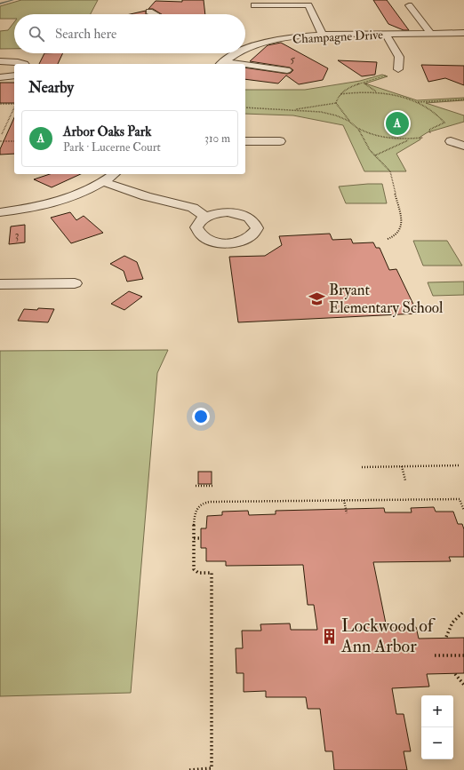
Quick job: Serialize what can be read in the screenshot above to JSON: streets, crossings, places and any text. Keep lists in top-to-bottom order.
{
  "streets": {
    "street": ["Champagne Drive"]
  },
  "places": {
    "school or university": ["Bryant Elementary School"],
    "building": ["Lockwood of Ann Arbor"]
  },
  "house_numbers": ["5", "3"],
  "page": {
    "search": "Search here",
    "heading": "Nearby",
    "pins": "A",
    "list": [
      {
        "mark": "A",
        "name": "Arbor Oaks Park",
        "note": "Park · Lucerne Court",
        "value": "310 m"
      }
    ],
    "map_buttons": ["+", "−"]
  }
}
